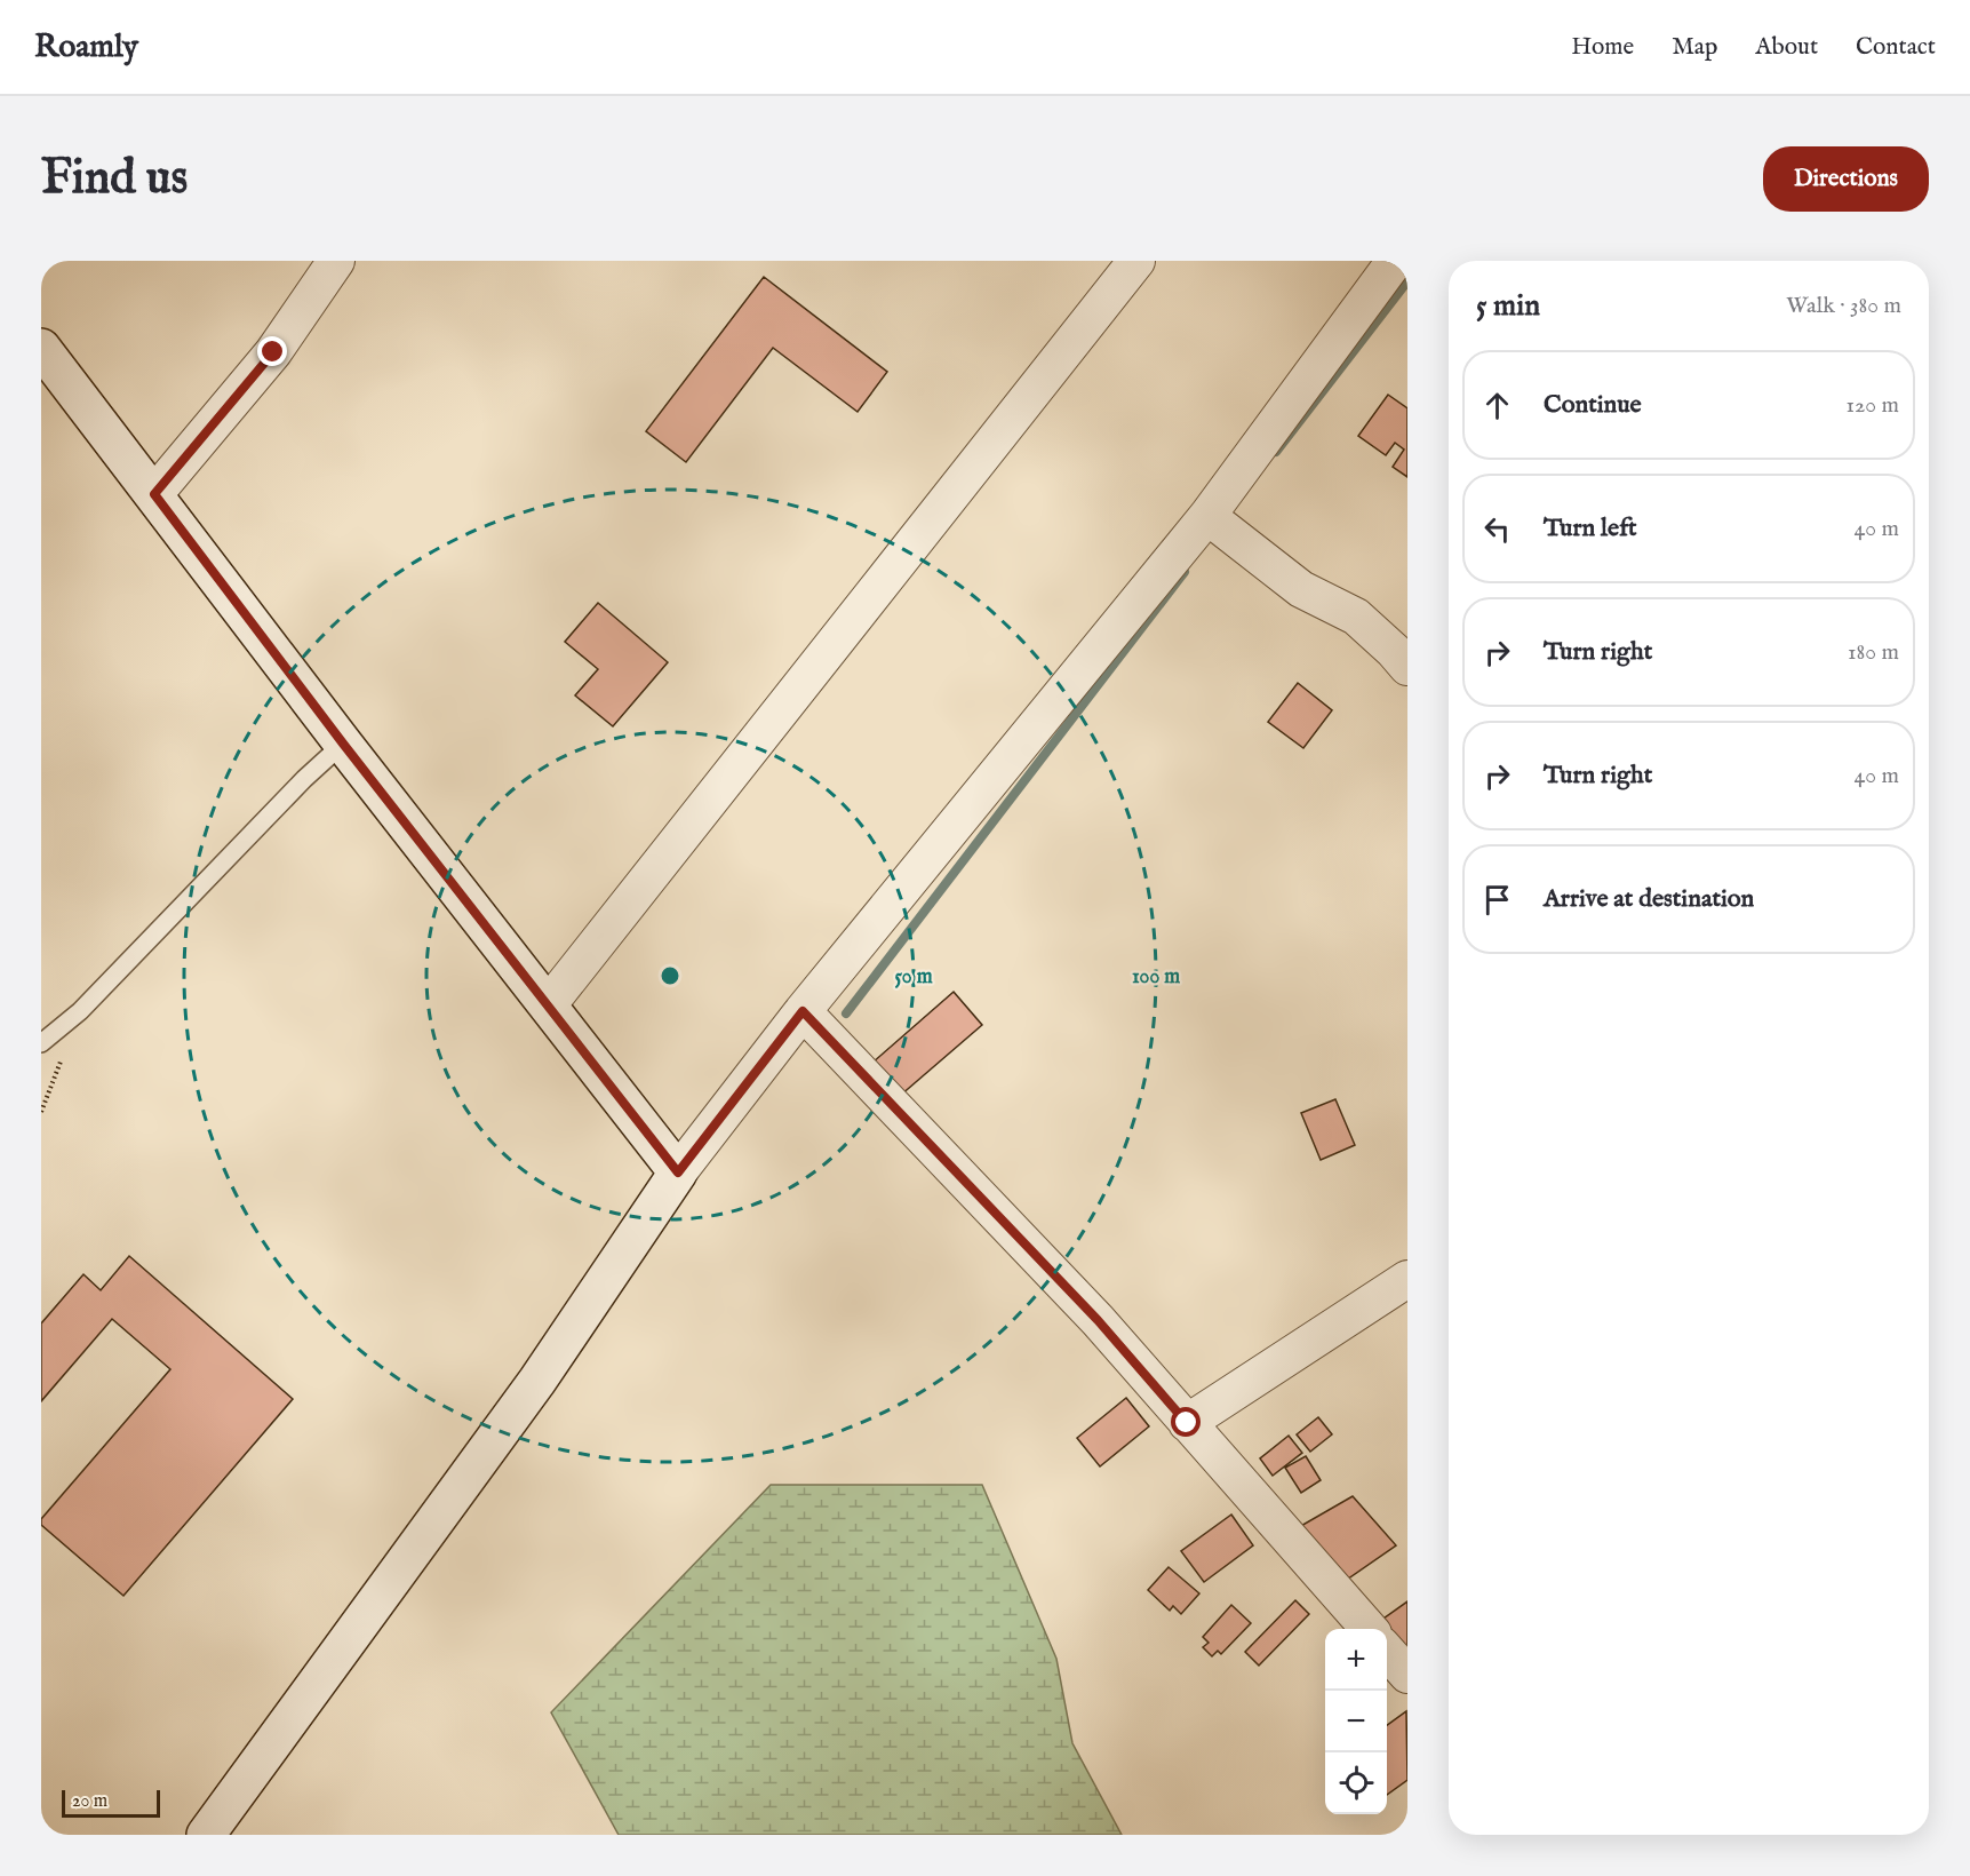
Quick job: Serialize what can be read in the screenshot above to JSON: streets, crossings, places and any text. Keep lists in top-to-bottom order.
{
  "scale_bar": "20 m",
  "page": {
    "header": "Roamly",
    "nav": [
      "Home",
      "Map",
      "About",
      "Contact"
    ],
    "buttons": "Directions",
    "title": "Find us",
    "heading": ["5 min", "Walk · 380 m"],
    "list": [
      ["Continue", "120 m"],
      ["Turn left", "40 m"],
      ["Turn right", "180 m"],
      ["Turn right", "40 m"],
      "Arrive at destination"
    ],
    "map_buttons": ["+", "−"],
    "scale": "20 m"
  },
  "rings": ["50 m", "100 m"]
}
